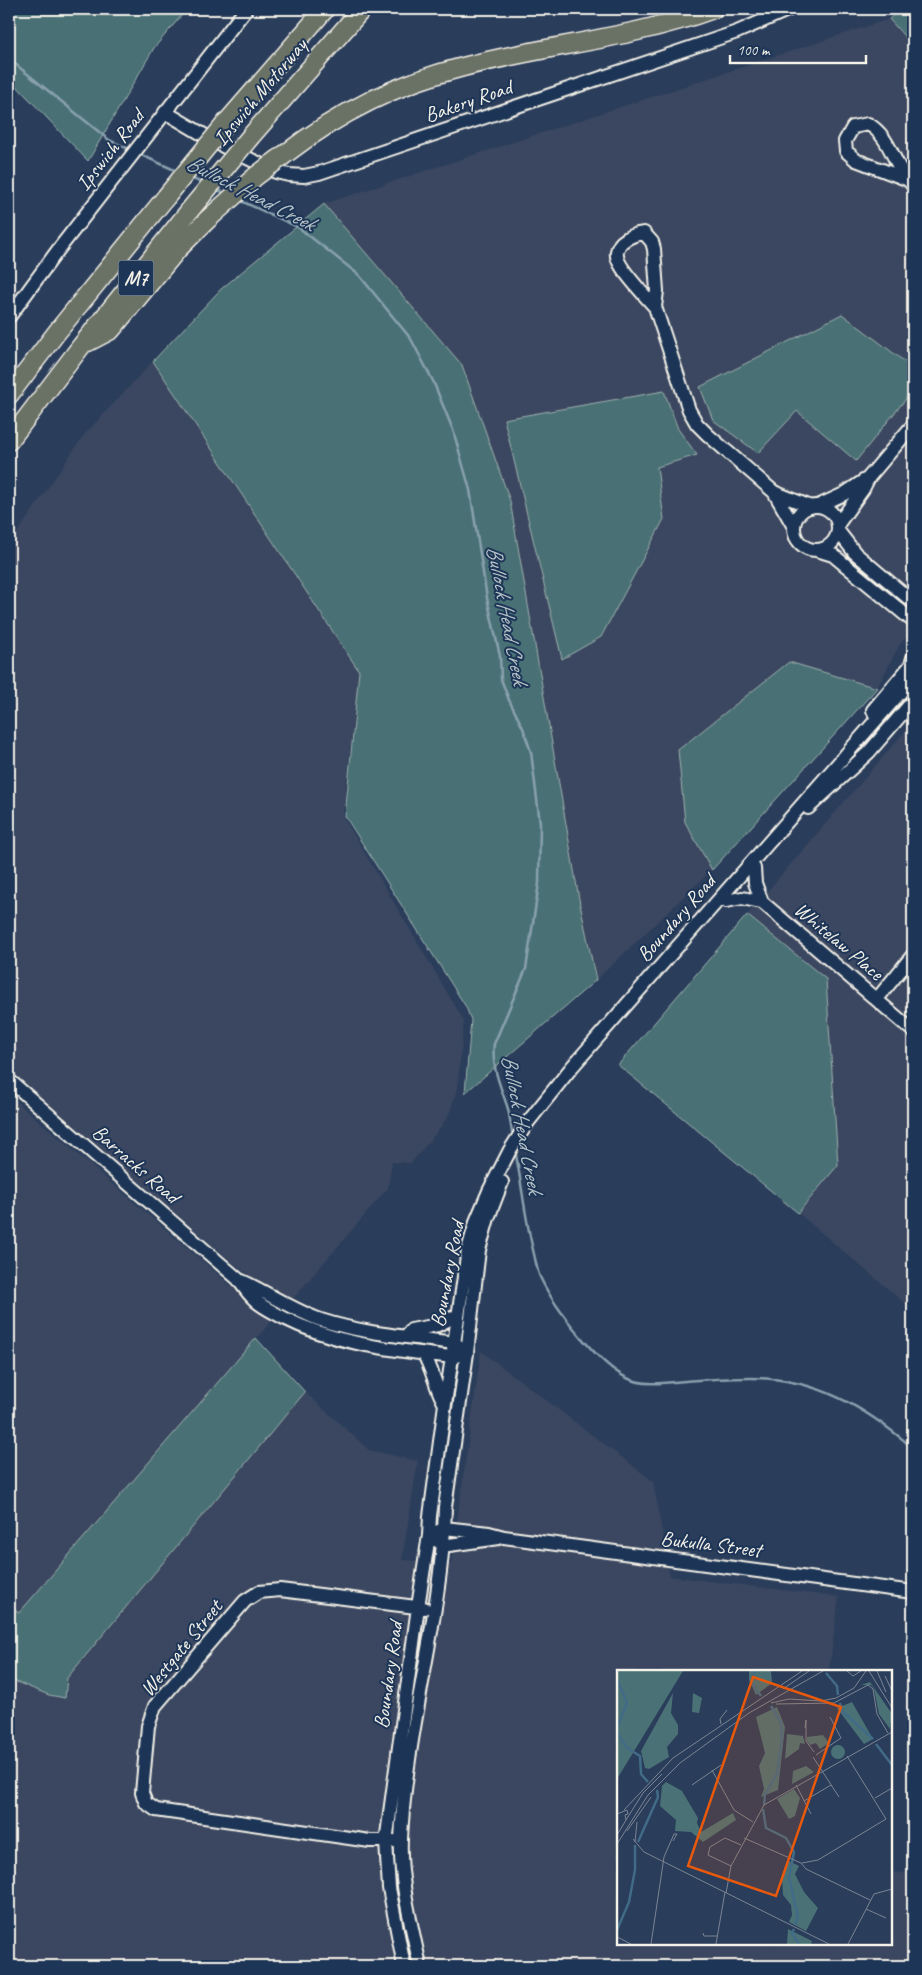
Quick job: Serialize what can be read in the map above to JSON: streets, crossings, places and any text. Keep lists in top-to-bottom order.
{
  "streets": {
    "highway": ["Ipswich Motorway", "M7"],
    "street": [
      "Bakery Road",
      "Ipswich Road",
      "Boundary Road",
      "Whitelaw Place",
      "Barracks Road",
      "Bukulla Street",
      "Westgate Street"
    ]
  },
  "crossings": [
    ["Bakery Road", "Ipswich Road"],
    ["Boundary Road", "Whitelaw Place"],
    ["Boundary Road", "Barracks Road"],
    ["Boundary Road", "Bukulla Street"],
    ["Boundary Road", "Westgate Street"]
  ],
  "water": ["Bullock Head Creek"],
  "scale_bar": "100 m"
}
